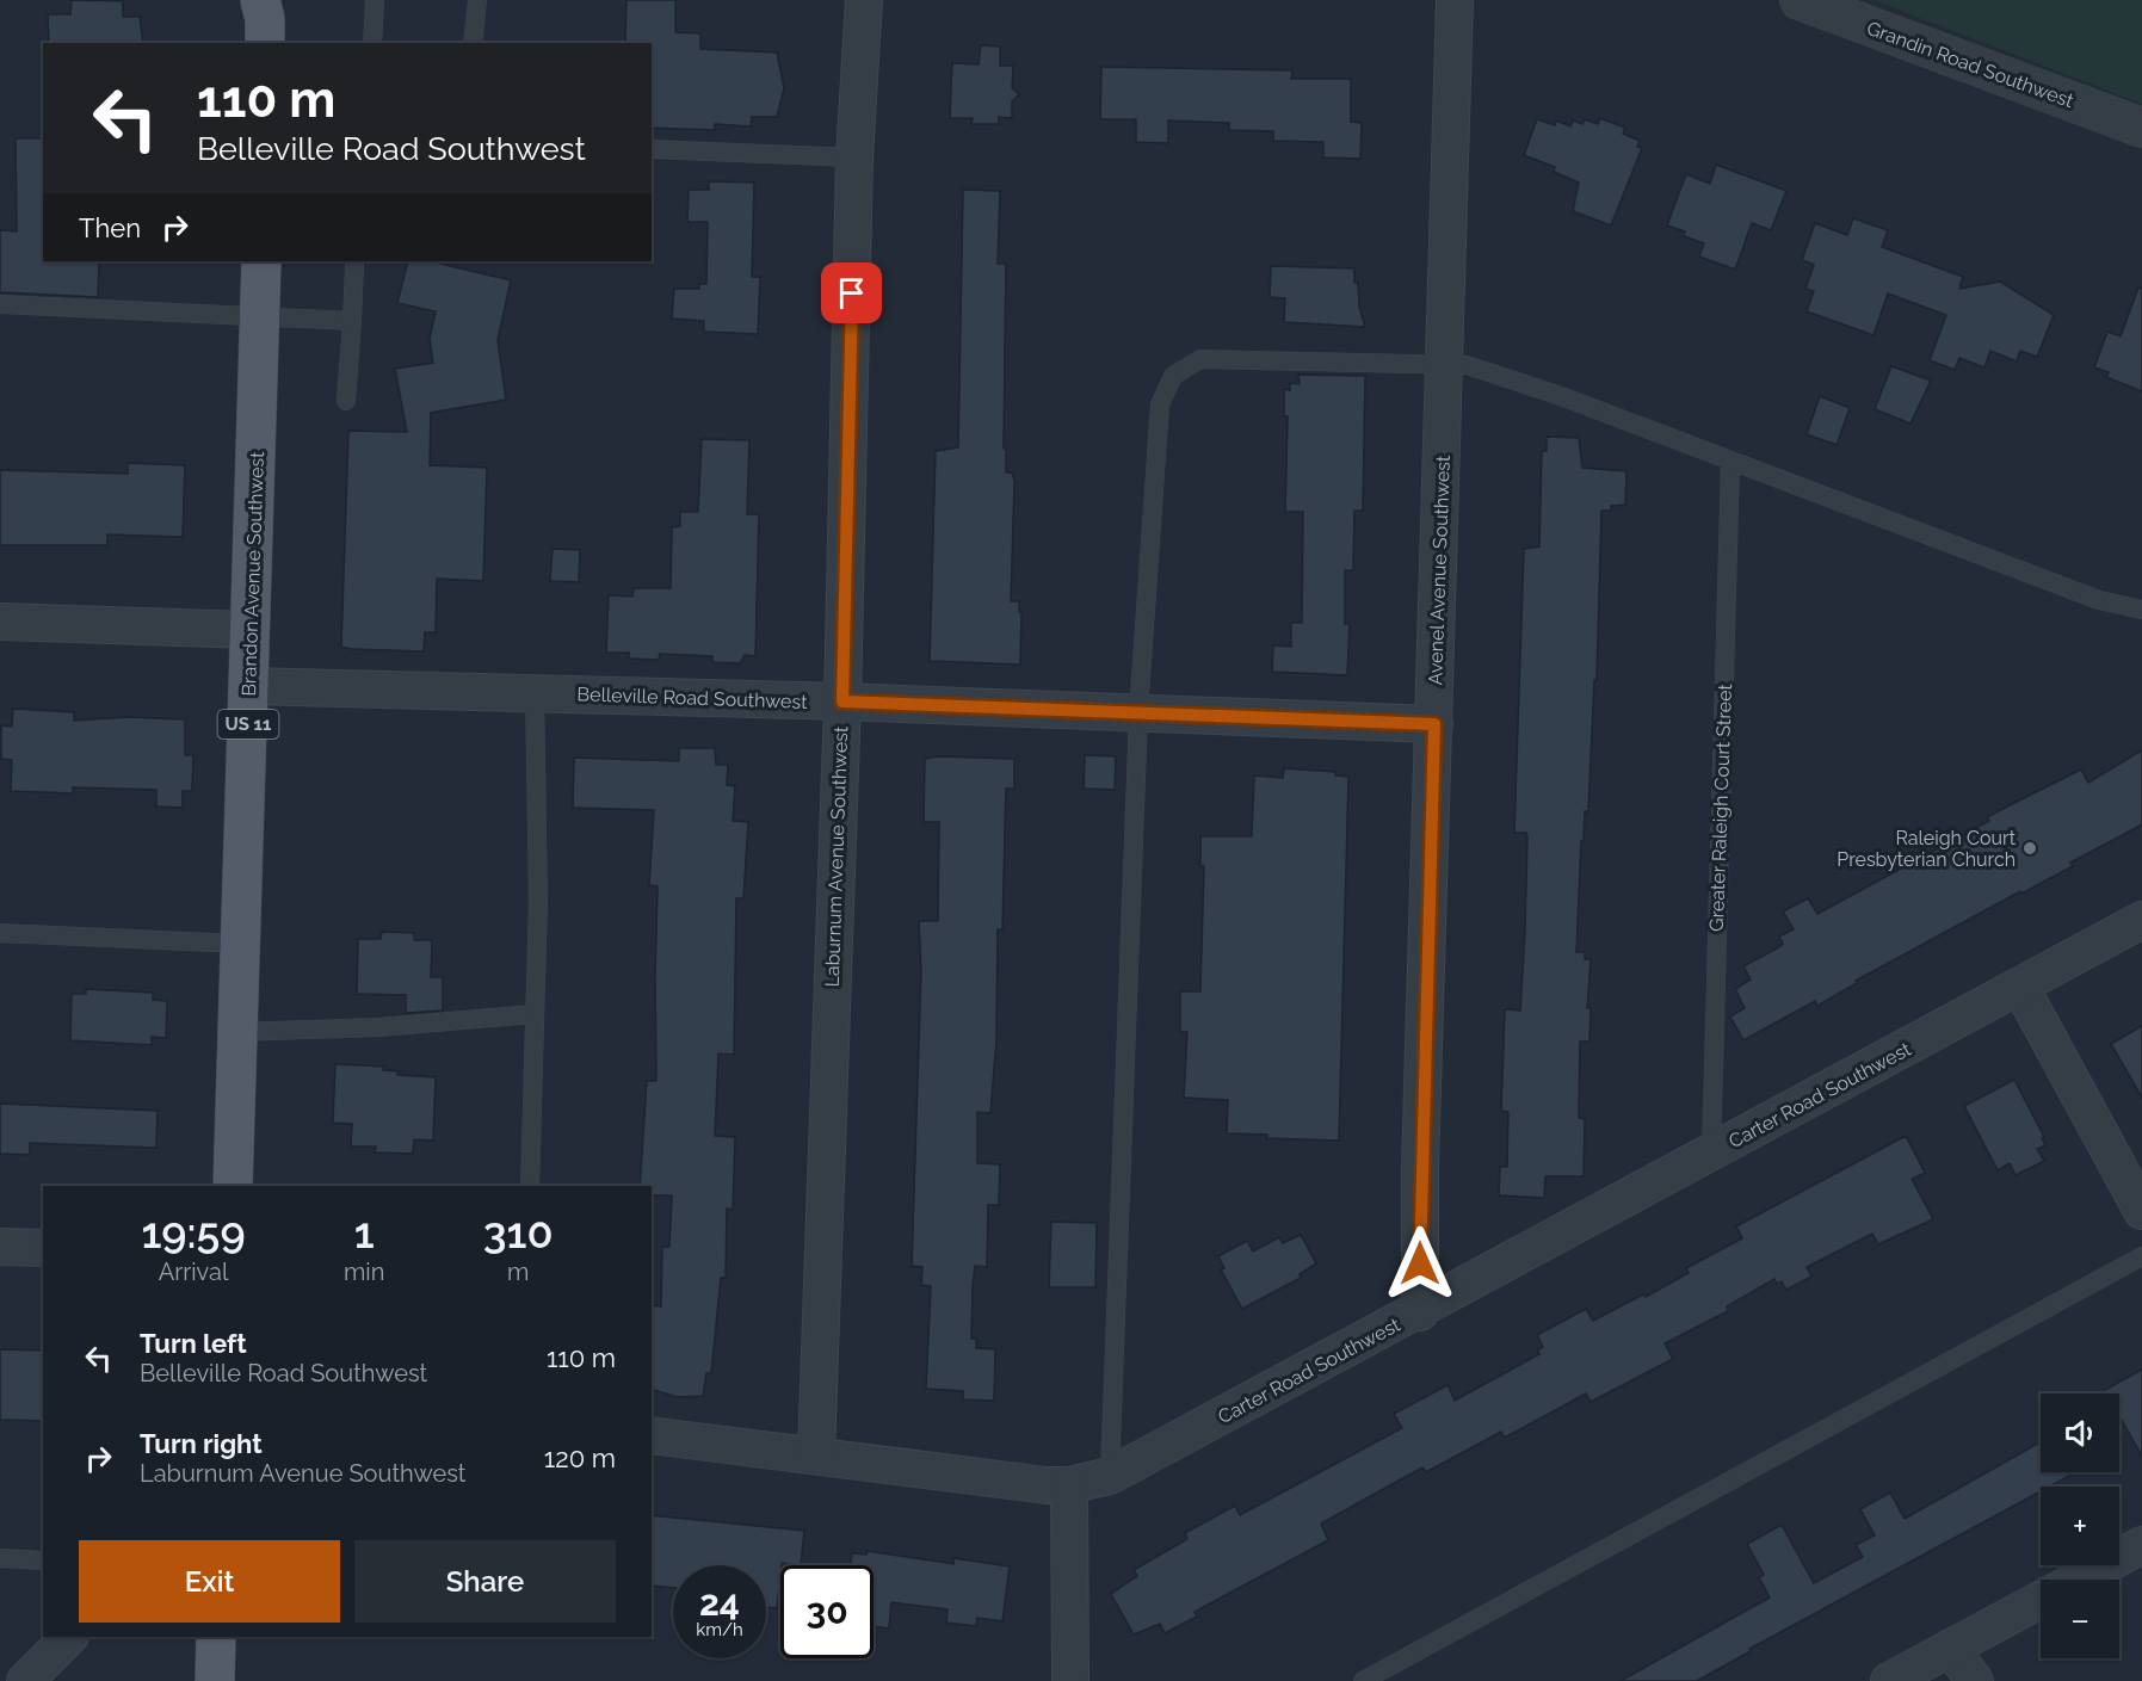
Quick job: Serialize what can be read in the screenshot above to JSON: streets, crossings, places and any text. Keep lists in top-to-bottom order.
{
  "streets": {
    "main road": ["Brandon Avenue Southwest", "US 11"],
    "street": [
      "Grandin Road Southwest",
      "Avenel Avenue Southwest",
      "Belleville Road Southwest",
      "Laburnum Avenue Southwest",
      "Carter Road Southwest"
    ],
    "lane": ["Greater Raleigh Court Street"]
  },
  "crossings": [
    ["Avenel Avenue Southwest", "Belleville Road Southwest"],
    ["Avenel Avenue Southwest", "Carter Road Southwest"],
    ["Brandon Avenue Southwest", "Belleville Road Southwest"],
    ["Belleville Road Southwest", "Laburnum Avenue Southwest"],
    ["Greater Raleigh Court Street", "Carter Road Southwest"],
    ["Laburnum Avenue Southwest", "Carter Road Southwest"]
  ],
  "places": ["Raleigh Court Presbyterian Church"],
  "page": {
    "turn": ["110 m", "Belleville Road Southwest"],
    "then": "Then",
    "eta": [
      "19:59",
      "Arrival",
      "1",
      "min",
      "310",
      "m"
    ],
    "list": [
      {
        "name": "Turn left",
        "note": "Belleville Road Southwest",
        "value": "110 m"
      },
      {
        "name": "Turn right",
        "note": "Laburnum Avenue Southwest",
        "value": "120 m"
      }
    ],
    "map_buttons": ["+", "−"],
    "buttons": ["Exit", "Share"],
    "speed": "24 km/h",
    "limit": "30"
  }
}
